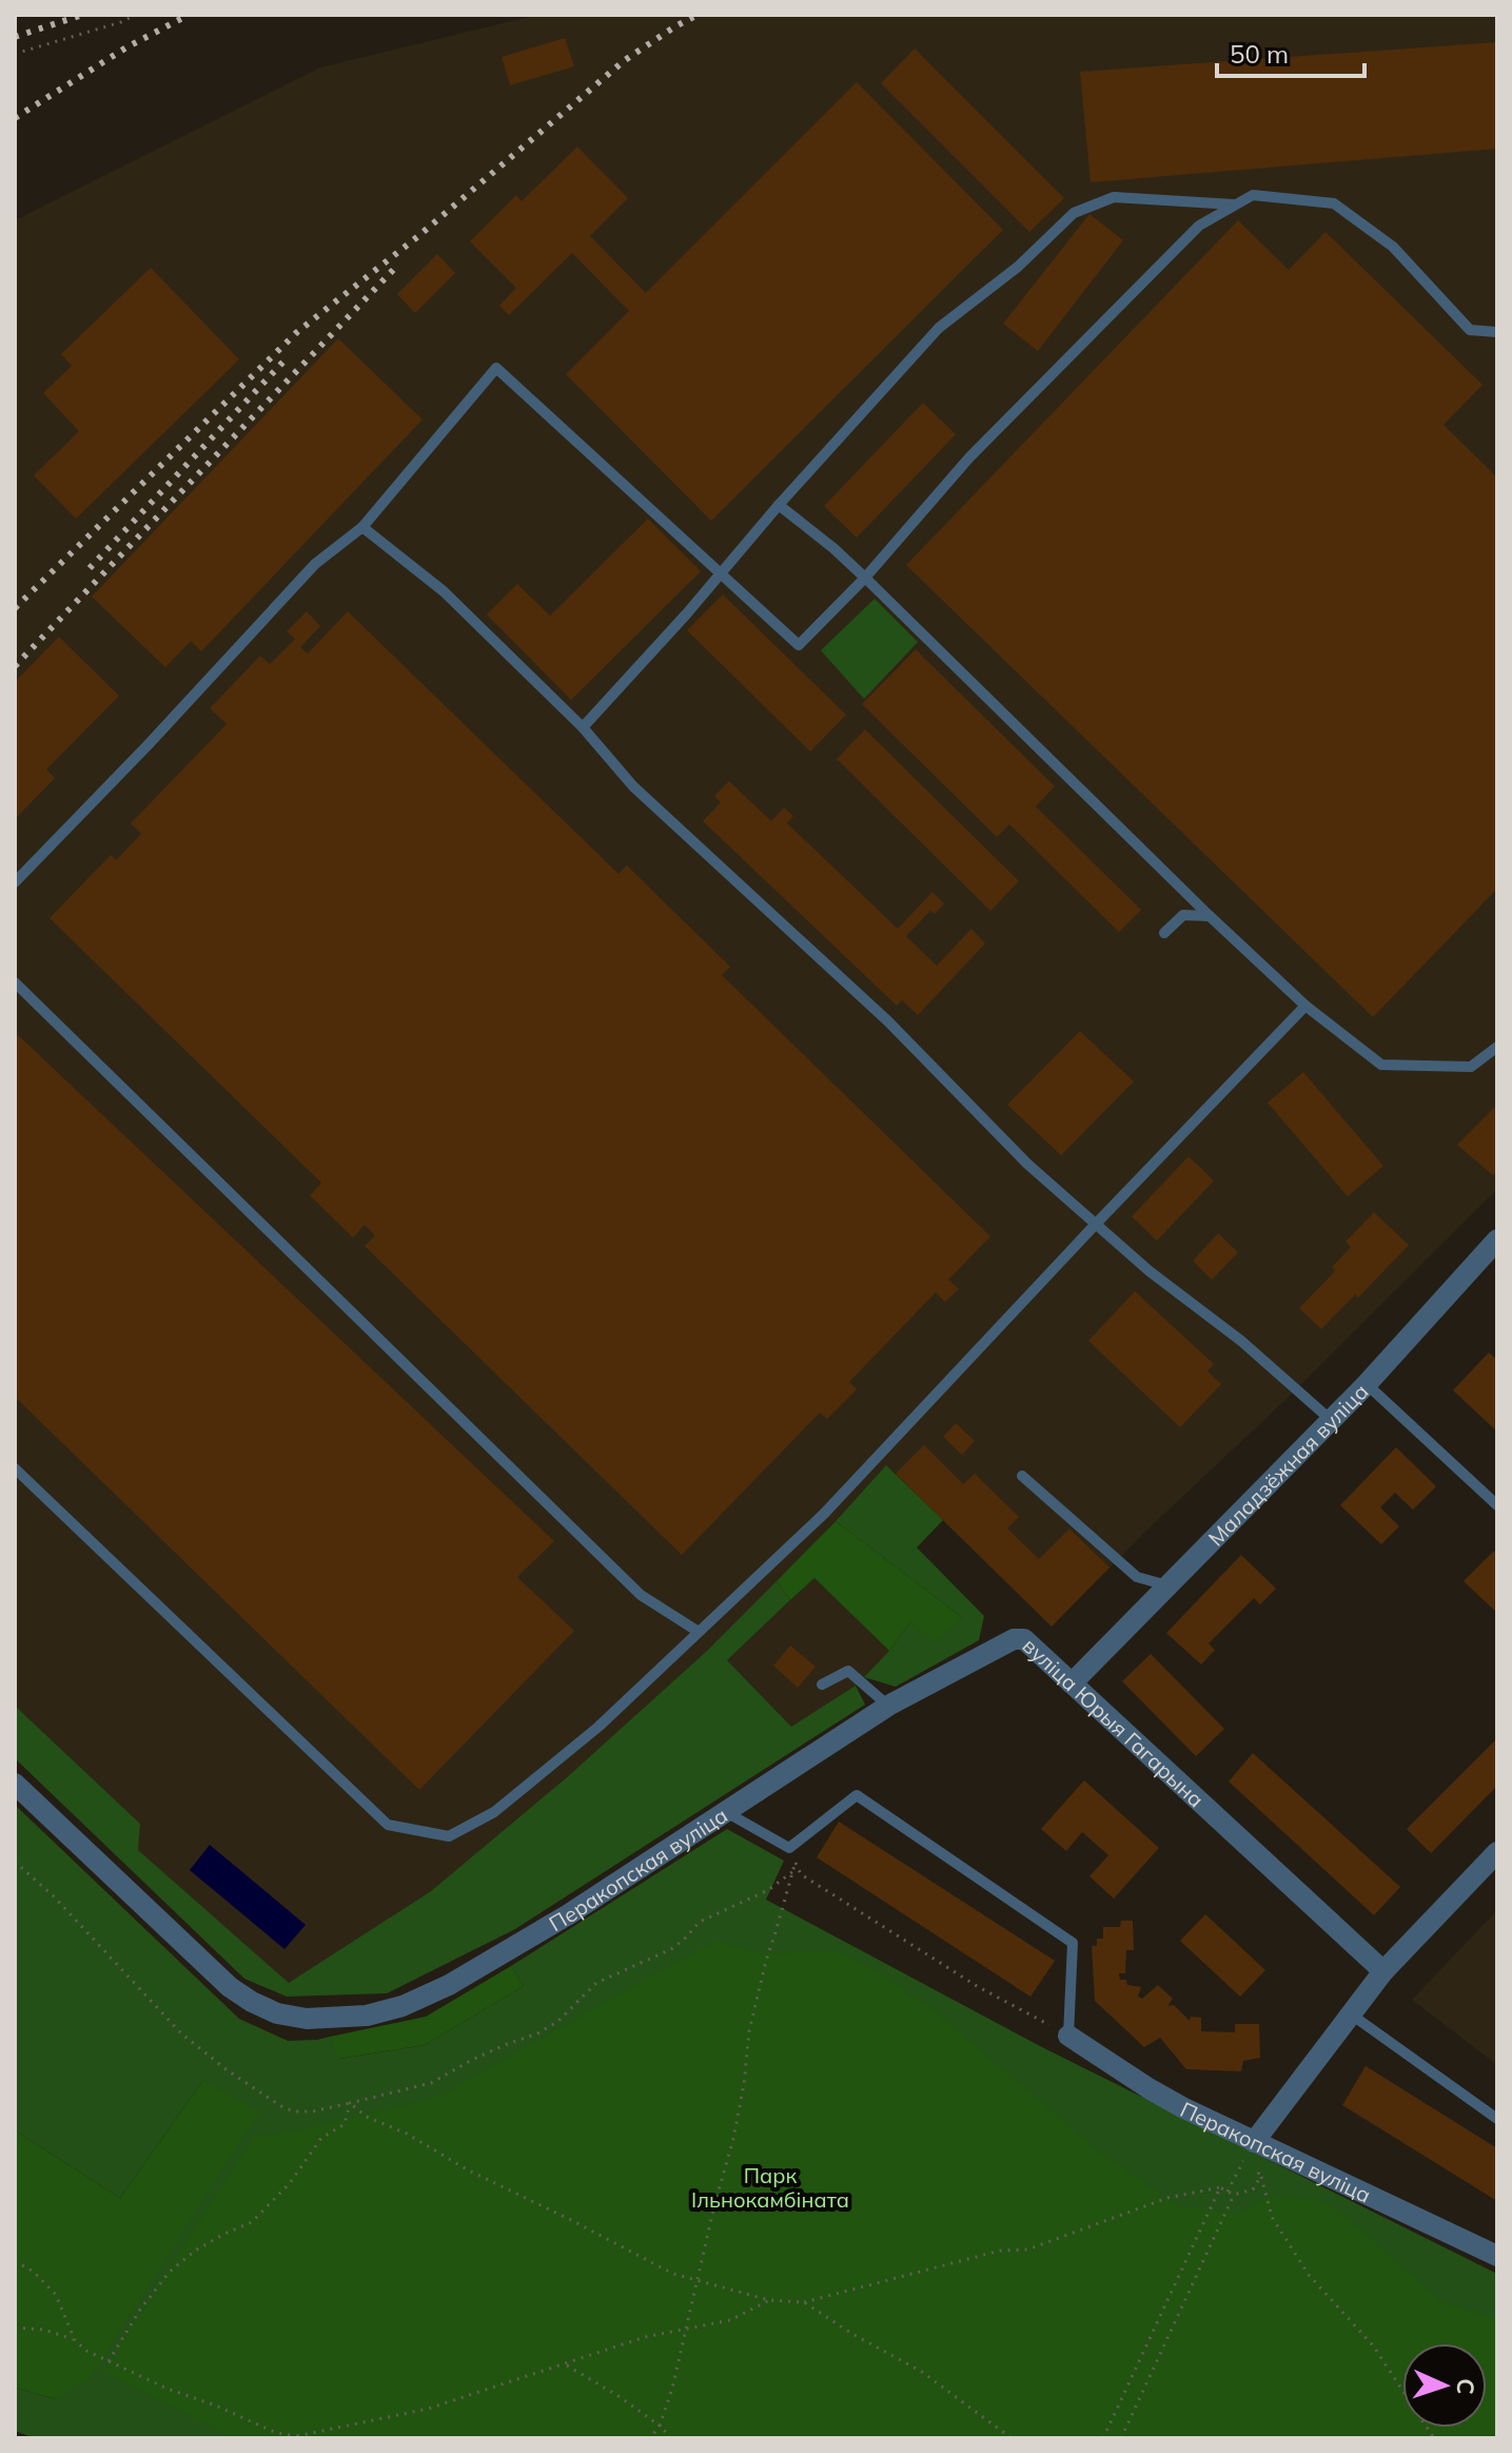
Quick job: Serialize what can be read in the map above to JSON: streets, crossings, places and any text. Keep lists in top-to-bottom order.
{
  "streets": {
    "street": ["Маладзёжная вуліца", "вуліца Юрыя Гагарына", "Перакопская вуліца"]
  },
  "crossings": [
    ["Маладзёжная вуліца", "вуліца Юрыя Гагарына"],
    ["вуліца Юрыя Гагарына", "Перакопская вуліца"]
  ],
  "parks": ["Парк Ільнокамбіната"],
  "scale_bar": "50 m",
  "north": "right"
}
